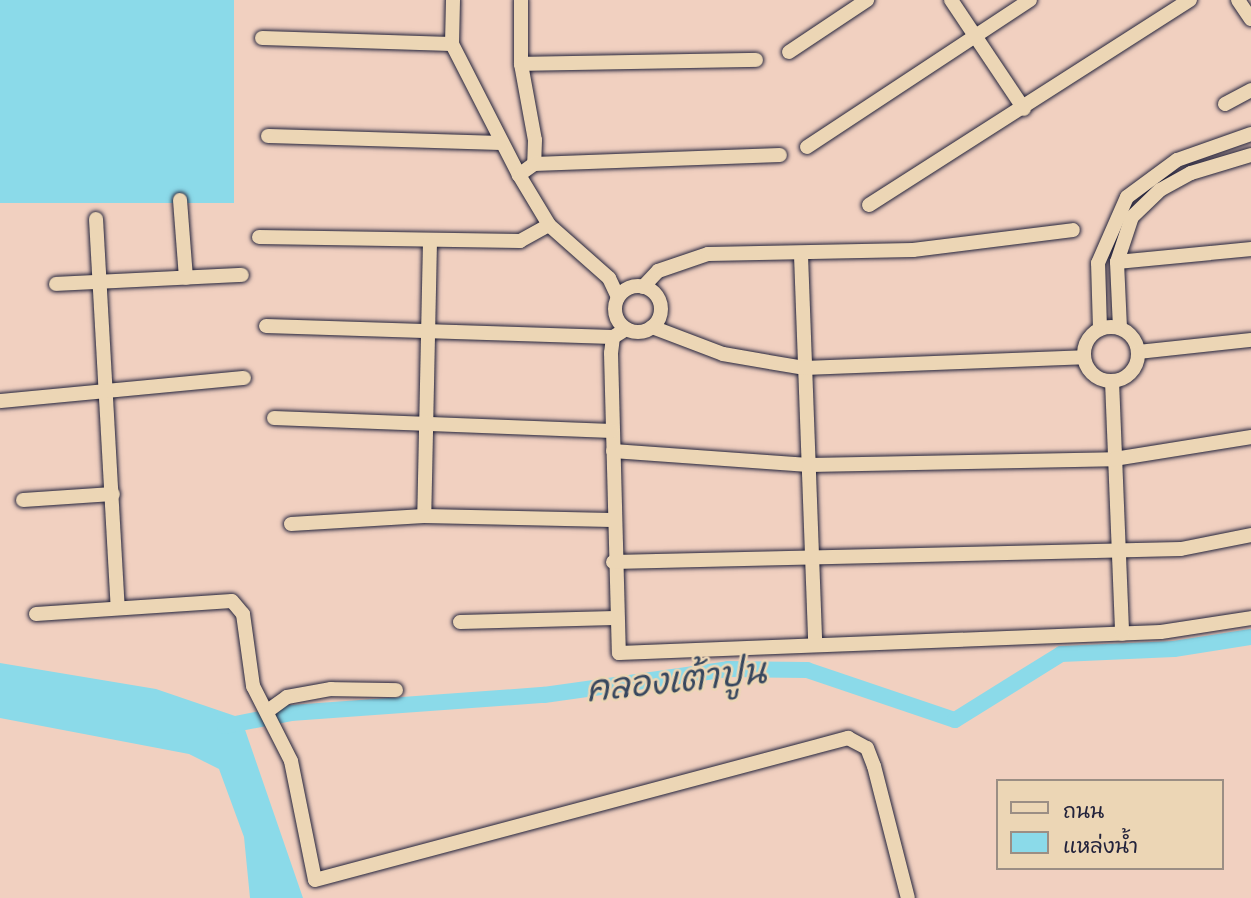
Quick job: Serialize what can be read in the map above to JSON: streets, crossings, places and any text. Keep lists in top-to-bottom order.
{
  "water": ["คลองเต้าปูน"],
  "legend": ["ถนน", "แหล่งน้ำ"]
}
